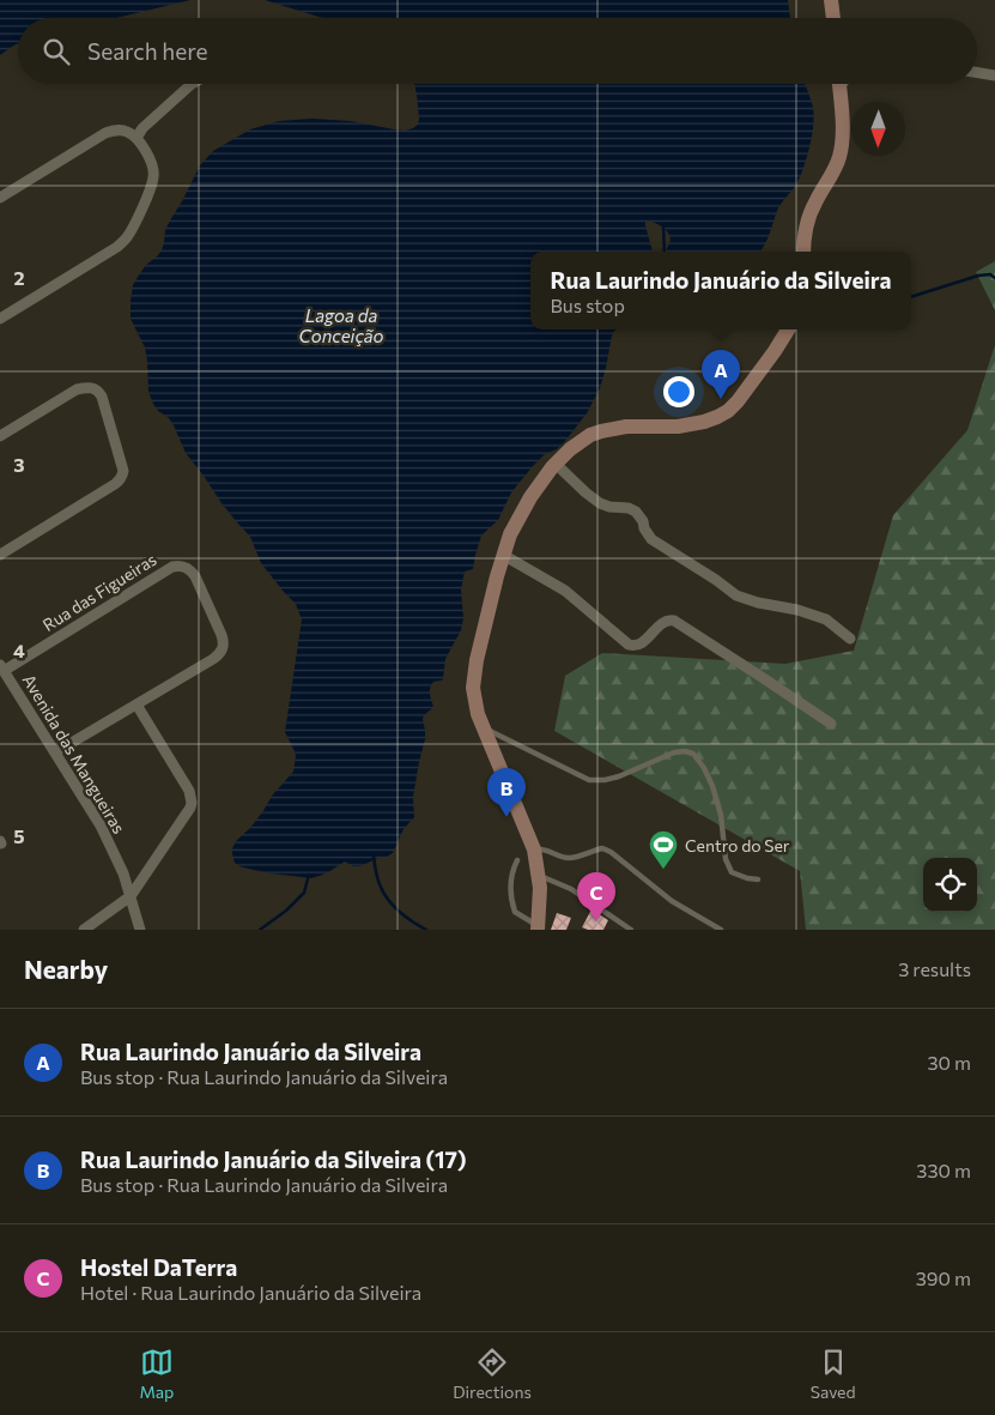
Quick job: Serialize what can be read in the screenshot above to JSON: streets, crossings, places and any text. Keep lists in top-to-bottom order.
{
  "streets": {
    "street": ["Rua das Figueiras", "Avenida das Mangueiras"]
  },
  "crossings": [
    ["Rua das Figueiras", "Avenida das Mangueiras"]
  ],
  "water": ["Lagoa da Conceição"],
  "places": {
    "sports": ["Centro do Ser"]
  },
  "north": "bottom",
  "page": {
    "search": "Search here",
    "popup": ["Rua Laurindo Januário da Silveira", "Bus stop"],
    "pins": ["A", "B", "C"],
    "heading": ["Nearby", "3 results"],
    "list": [
      {
        "mark": "A",
        "name": "Rua Laurindo Januário da Silveira",
        "note": "Bus stop · Rua Laurindo Januário da Silveira",
        "value": "30 m"
      },
      {
        "mark": "B",
        "name": "Rua Laurindo Januário da Silveira (17)",
        "note": "Bus stop · Rua Laurindo Januário da Silveira",
        "value": "330 m"
      },
      {
        "mark": "C",
        "name": "Hostel DaTerra",
        "note": "Hotel · Rua Laurindo Januário da Silveira",
        "value": "390 m"
      }
    ],
    "nav": ["Map", "Directions", "Saved"]
  },
  "grid": {
    "rows": [
      "2",
      "3",
      "4",
      "5"
    ]
  }
}
